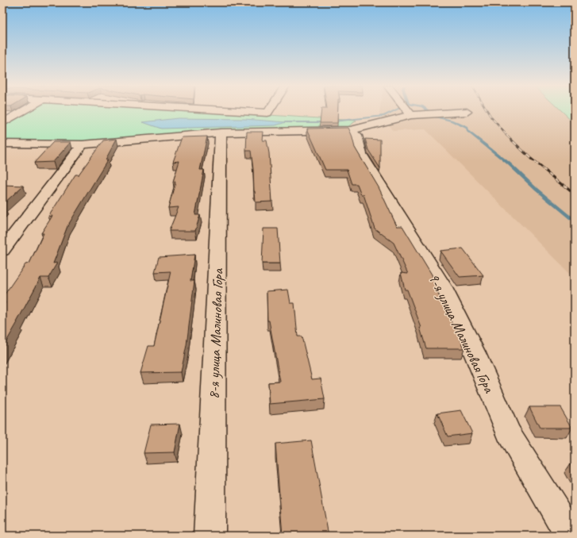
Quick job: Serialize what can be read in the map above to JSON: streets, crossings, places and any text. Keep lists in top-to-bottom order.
{
  "streets": {
    "street": ["9-я улица Малиновая Гора", "8-я улица Малиновая Гора"]
  }
}
